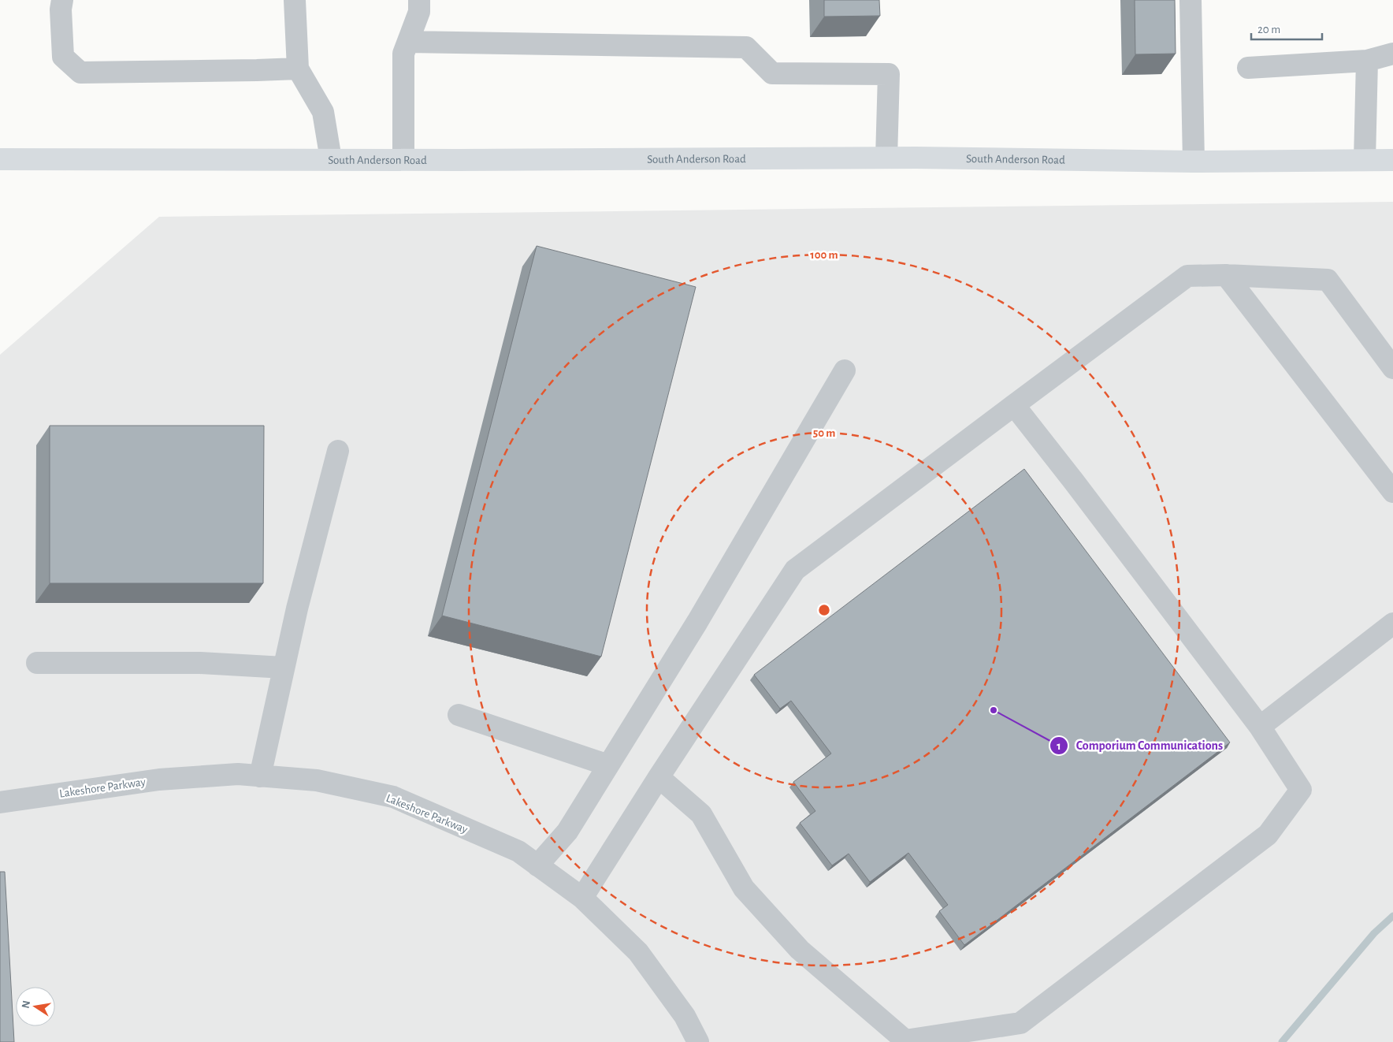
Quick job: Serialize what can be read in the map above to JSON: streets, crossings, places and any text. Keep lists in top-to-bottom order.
{
  "streets": {
    "main road": ["South Anderson Road"],
    "street": ["Lakeshore Parkway"]
  },
  "places": ["Comporium Communications"],
  "scale_bar": "20 m",
  "north": "left",
  "rings": ["100 m", "50 m"]
}
